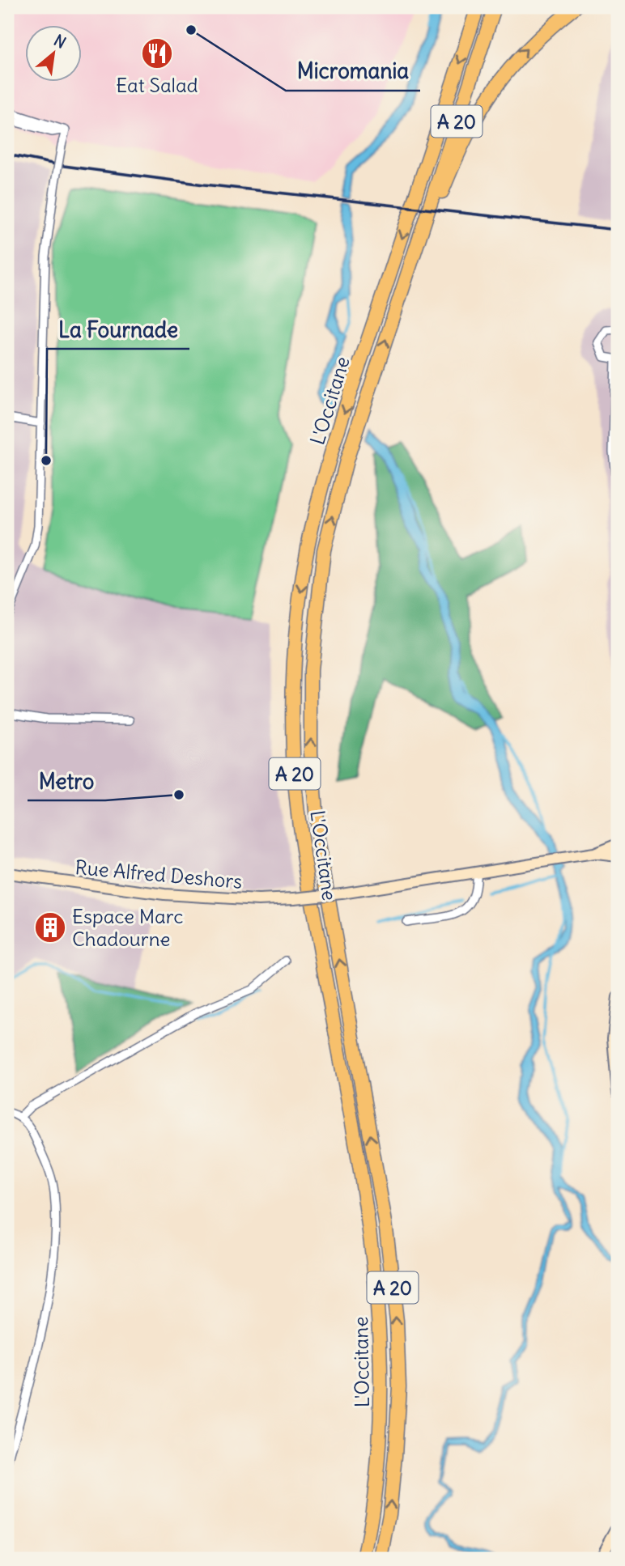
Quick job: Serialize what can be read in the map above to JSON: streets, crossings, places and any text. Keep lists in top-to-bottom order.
{
  "streets": {
    "highway": ["A 20", "L'Occitane"],
    "main road": ["Rue Alfred Deshors"]
  },
  "places": {
    "other": ["Micromania", "La Fournade", "Metro"],
    "restaurant": ["Eat Salad"],
    "building": ["Espace Marc Chadourne"]
  },
  "north": "top right"
}
